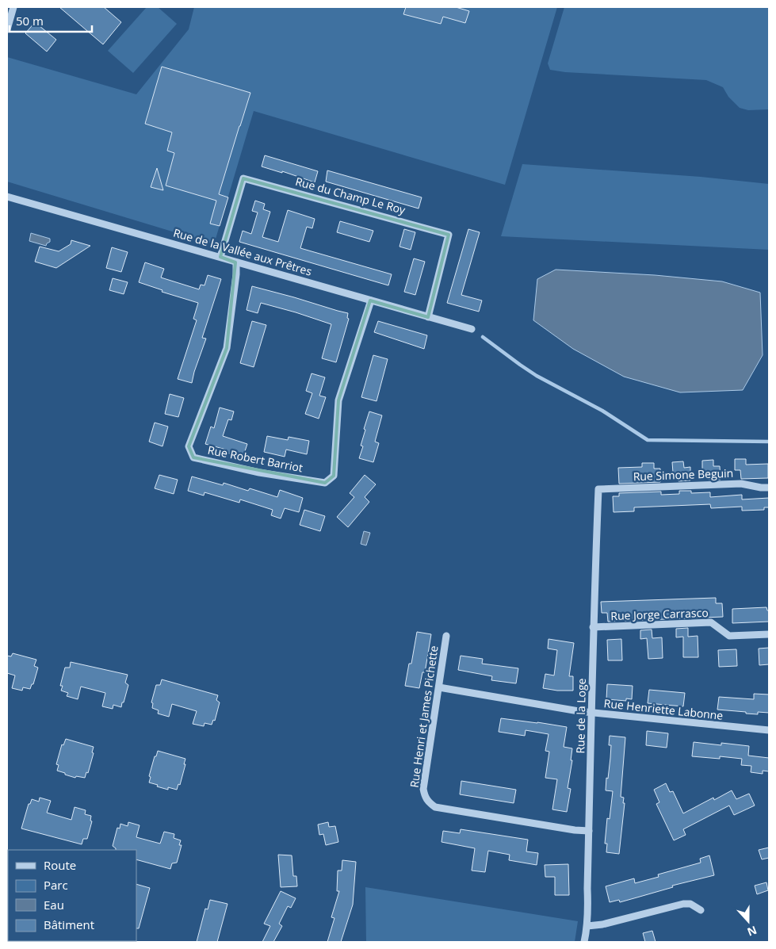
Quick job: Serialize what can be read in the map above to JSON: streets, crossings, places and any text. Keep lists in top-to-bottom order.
{
  "streets": {
    "street": [
      "Rue du Champ Le Roy",
      "Rue de la Vallée aux Prêtres",
      "Rue Robert Barriot",
      "Rue Simone Beguin",
      "Rue Jorge Carrasco",
      "Rue Henriette Labonne",
      "Rue de la Loge",
      "Rue Henri et James Pichette"
    ]
  },
  "crossings": [
    ["Rue du Champ Le Roy", "Rue de la Vallée aux Prêtres"],
    ["Rue de la Vallée aux Prêtres", "Rue Robert Barriot"],
    ["Rue Simone Beguin", "Rue de la Loge"],
    ["Rue Jorge Carrasco", "Rue de la Loge"],
    ["Rue Henriette Labonne", "Rue de la Loge"],
    ["Rue Henriette Labonne", "Rue Henri et James Pichette"],
    ["Rue de la Loge", "Rue Henri et James Pichette"]
  ],
  "legend": [
    "Route",
    "Parc",
    "Eau",
    "Bâtiment"
  ],
  "scale_bar": "50 m",
  "north": "bottom"
}
